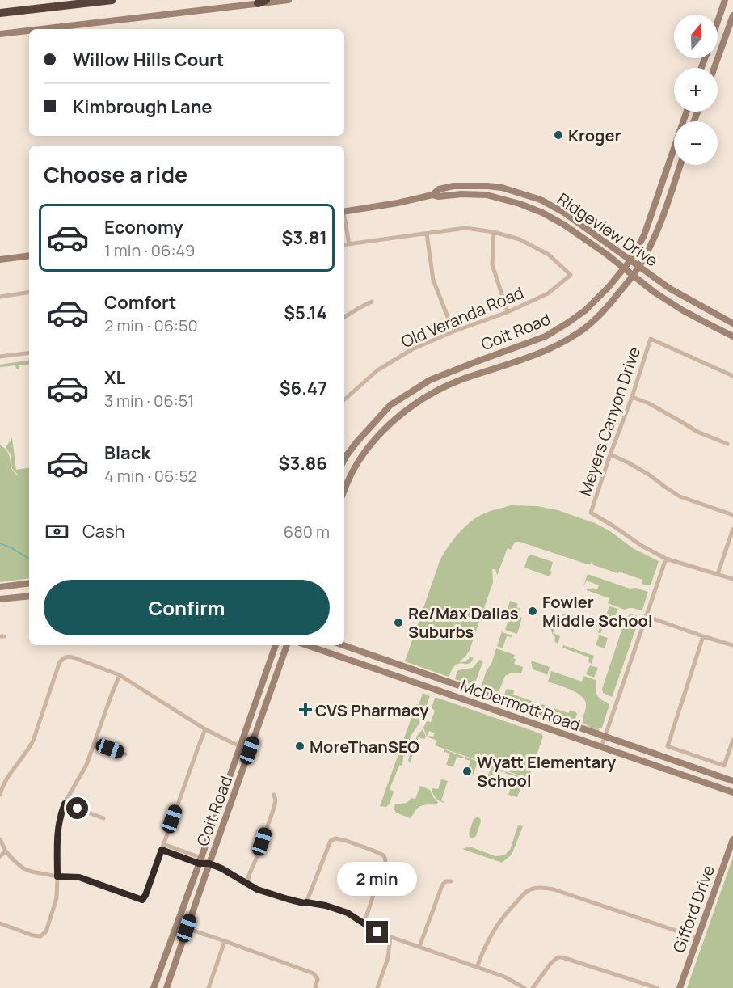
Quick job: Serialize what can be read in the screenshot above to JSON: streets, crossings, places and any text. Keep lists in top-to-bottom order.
{
  "streets": {
    "main road": [
      "Ridgeview Drive",
      "Coit Road",
      "McDermott Road",
      "Gifford Drive"
    ],
    "street": ["Old Veranda Road", "Meyers Canyon Drive"]
  },
  "crossings": [
    ["Ridgeview Drive", "Coit Road"]
  ],
  "places": {
    "other": [
      "Kroger",
      "Fowler Middle School",
      "Re/Max Dallas Suburbs",
      "MoreThanSEO",
      "Wyatt Elementary School"
    ],
    "health": ["CVS Pharmacy"]
  },
  "north": "top",
  "page": {
    "map_buttons": ["+", "−"],
    "banner": ["Willow Hills Court", "Kimbrough Lane"],
    "heading": "Choose a ride",
    "list": [
      {
        "name": "Economy",
        "note": "1 min · 06:49",
        "value": "$3.81"
      },
      {
        "name": "Comfort",
        "note": "2 min · 06:50",
        "value": "$5.14"
      },
      {
        "name": "XL",
        "note": "3 min · 06:51",
        "value": "$6.47"
      },
      {
        "name": "Black",
        "note": "4 min · 06:52",
        "value": "$3.86"
      }
    ],
    "pay": ["Cash", "680 m"],
    "buttons": "Confirm",
    "bubble": "2 min"
  }
}
